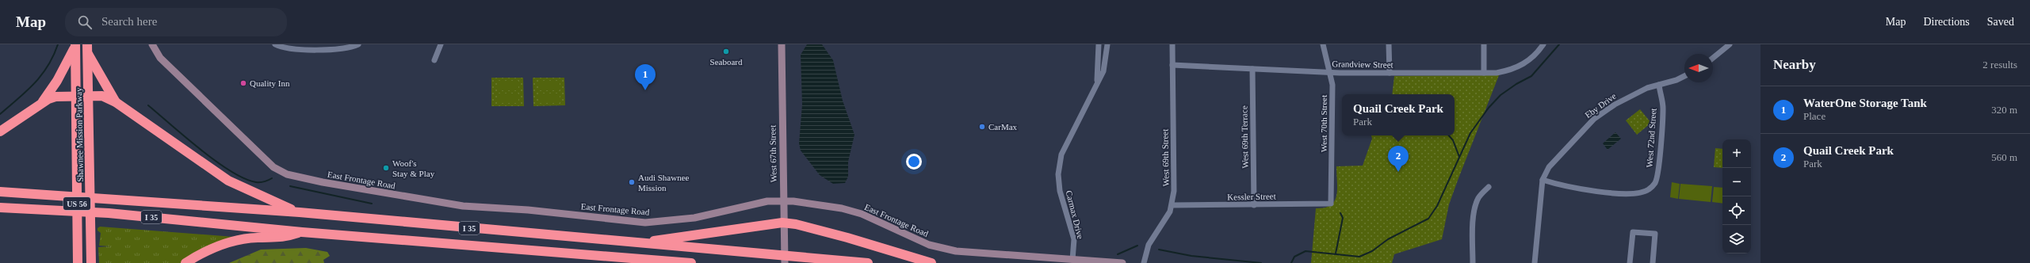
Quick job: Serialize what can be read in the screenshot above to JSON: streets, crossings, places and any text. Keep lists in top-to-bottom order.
{
  "streets": {
    "highway": ["Shawnee Mission Parkway", "US 56", "I 35"],
    "street": [
      "Grandview Street",
      "Eby Drive",
      "West 70th Street",
      "West 69th Terrace",
      "West 72nd Street",
      "West 67th Street",
      "West 69th Street",
      "East Frontage Road",
      "Kessler Street",
      "Carmax Drive"
    ]
  },
  "crossings": [
    ["Grandview Street", "West 70th Street"],
    ["Grandview Street", "West 69th Terrace"],
    ["Grandview Street", "West 69th Street"],
    ["Eby Drive", "West 72nd Street"],
    ["West 70th Street", "Kessler Street"],
    ["West 69th Terrace", "Kessler Street"],
    ["West 67th Street", "East Frontage Road"],
    ["West 69th Street", "Kessler Street"],
    ["East Frontage Road", "Carmax Drive"]
  ],
  "places": [
    "Seaboard",
    "Quality Inn",
    "CarMax",
    "Woof's Stay & Play",
    "Audi Shawnee Mission"
  ],
  "north": "left",
  "page": {
    "header": "Map",
    "search": "Search here",
    "nav": ["Map", "Directions", "Saved"],
    "heading": ["Nearby", "2 results"],
    "pins": ["1", "2"],
    "list": [
      {
        "mark": "1",
        "name": "WaterOne Storage Tank",
        "note": "Place",
        "value": "320 m"
      },
      {
        "mark": "2",
        "name": "Quail Creek Park",
        "note": "Park",
        "value": "560 m"
      }
    ],
    "popup": ["Quail Creek Park", "Park"],
    "map_buttons": ["+", "−"]
  }
}
